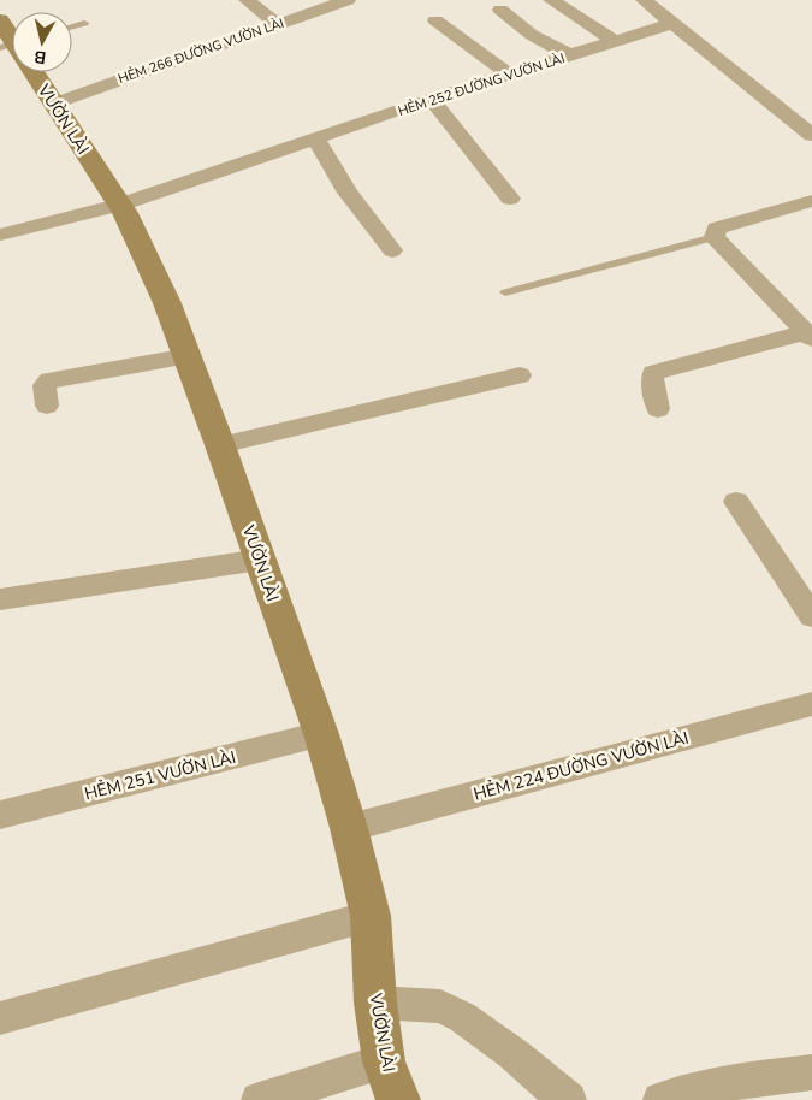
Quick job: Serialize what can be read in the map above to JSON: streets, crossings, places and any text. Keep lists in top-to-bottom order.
{
  "streets": {
    "main road": ["VƯỜN LÀI"],
    "street": [
      "HẺM 266 ĐƯỜNG VƯỜN LÀI",
      "HẺM 252 ĐƯỜNG VƯỜN LÀI",
      "HẺM 224 ĐƯỜNG VƯỜN LÀI",
      "HẺM 251 VƯỜN LÀI"
    ]
  },
  "crossings": [
    ["HẺM 266 ĐƯỜNG VƯỜN LÀI", "VƯỜN LÀI"],
    ["HẺM 252 ĐƯỜNG VƯỜN LÀI", "VƯỜN LÀI"],
    ["VƯỜN LÀI", "HẺM 224 ĐƯỜNG VƯỜN LÀI"],
    ["VƯỜN LÀI", "HẺM 251 VƯỜN LÀI"]
  ],
  "north": "bottom"
}
